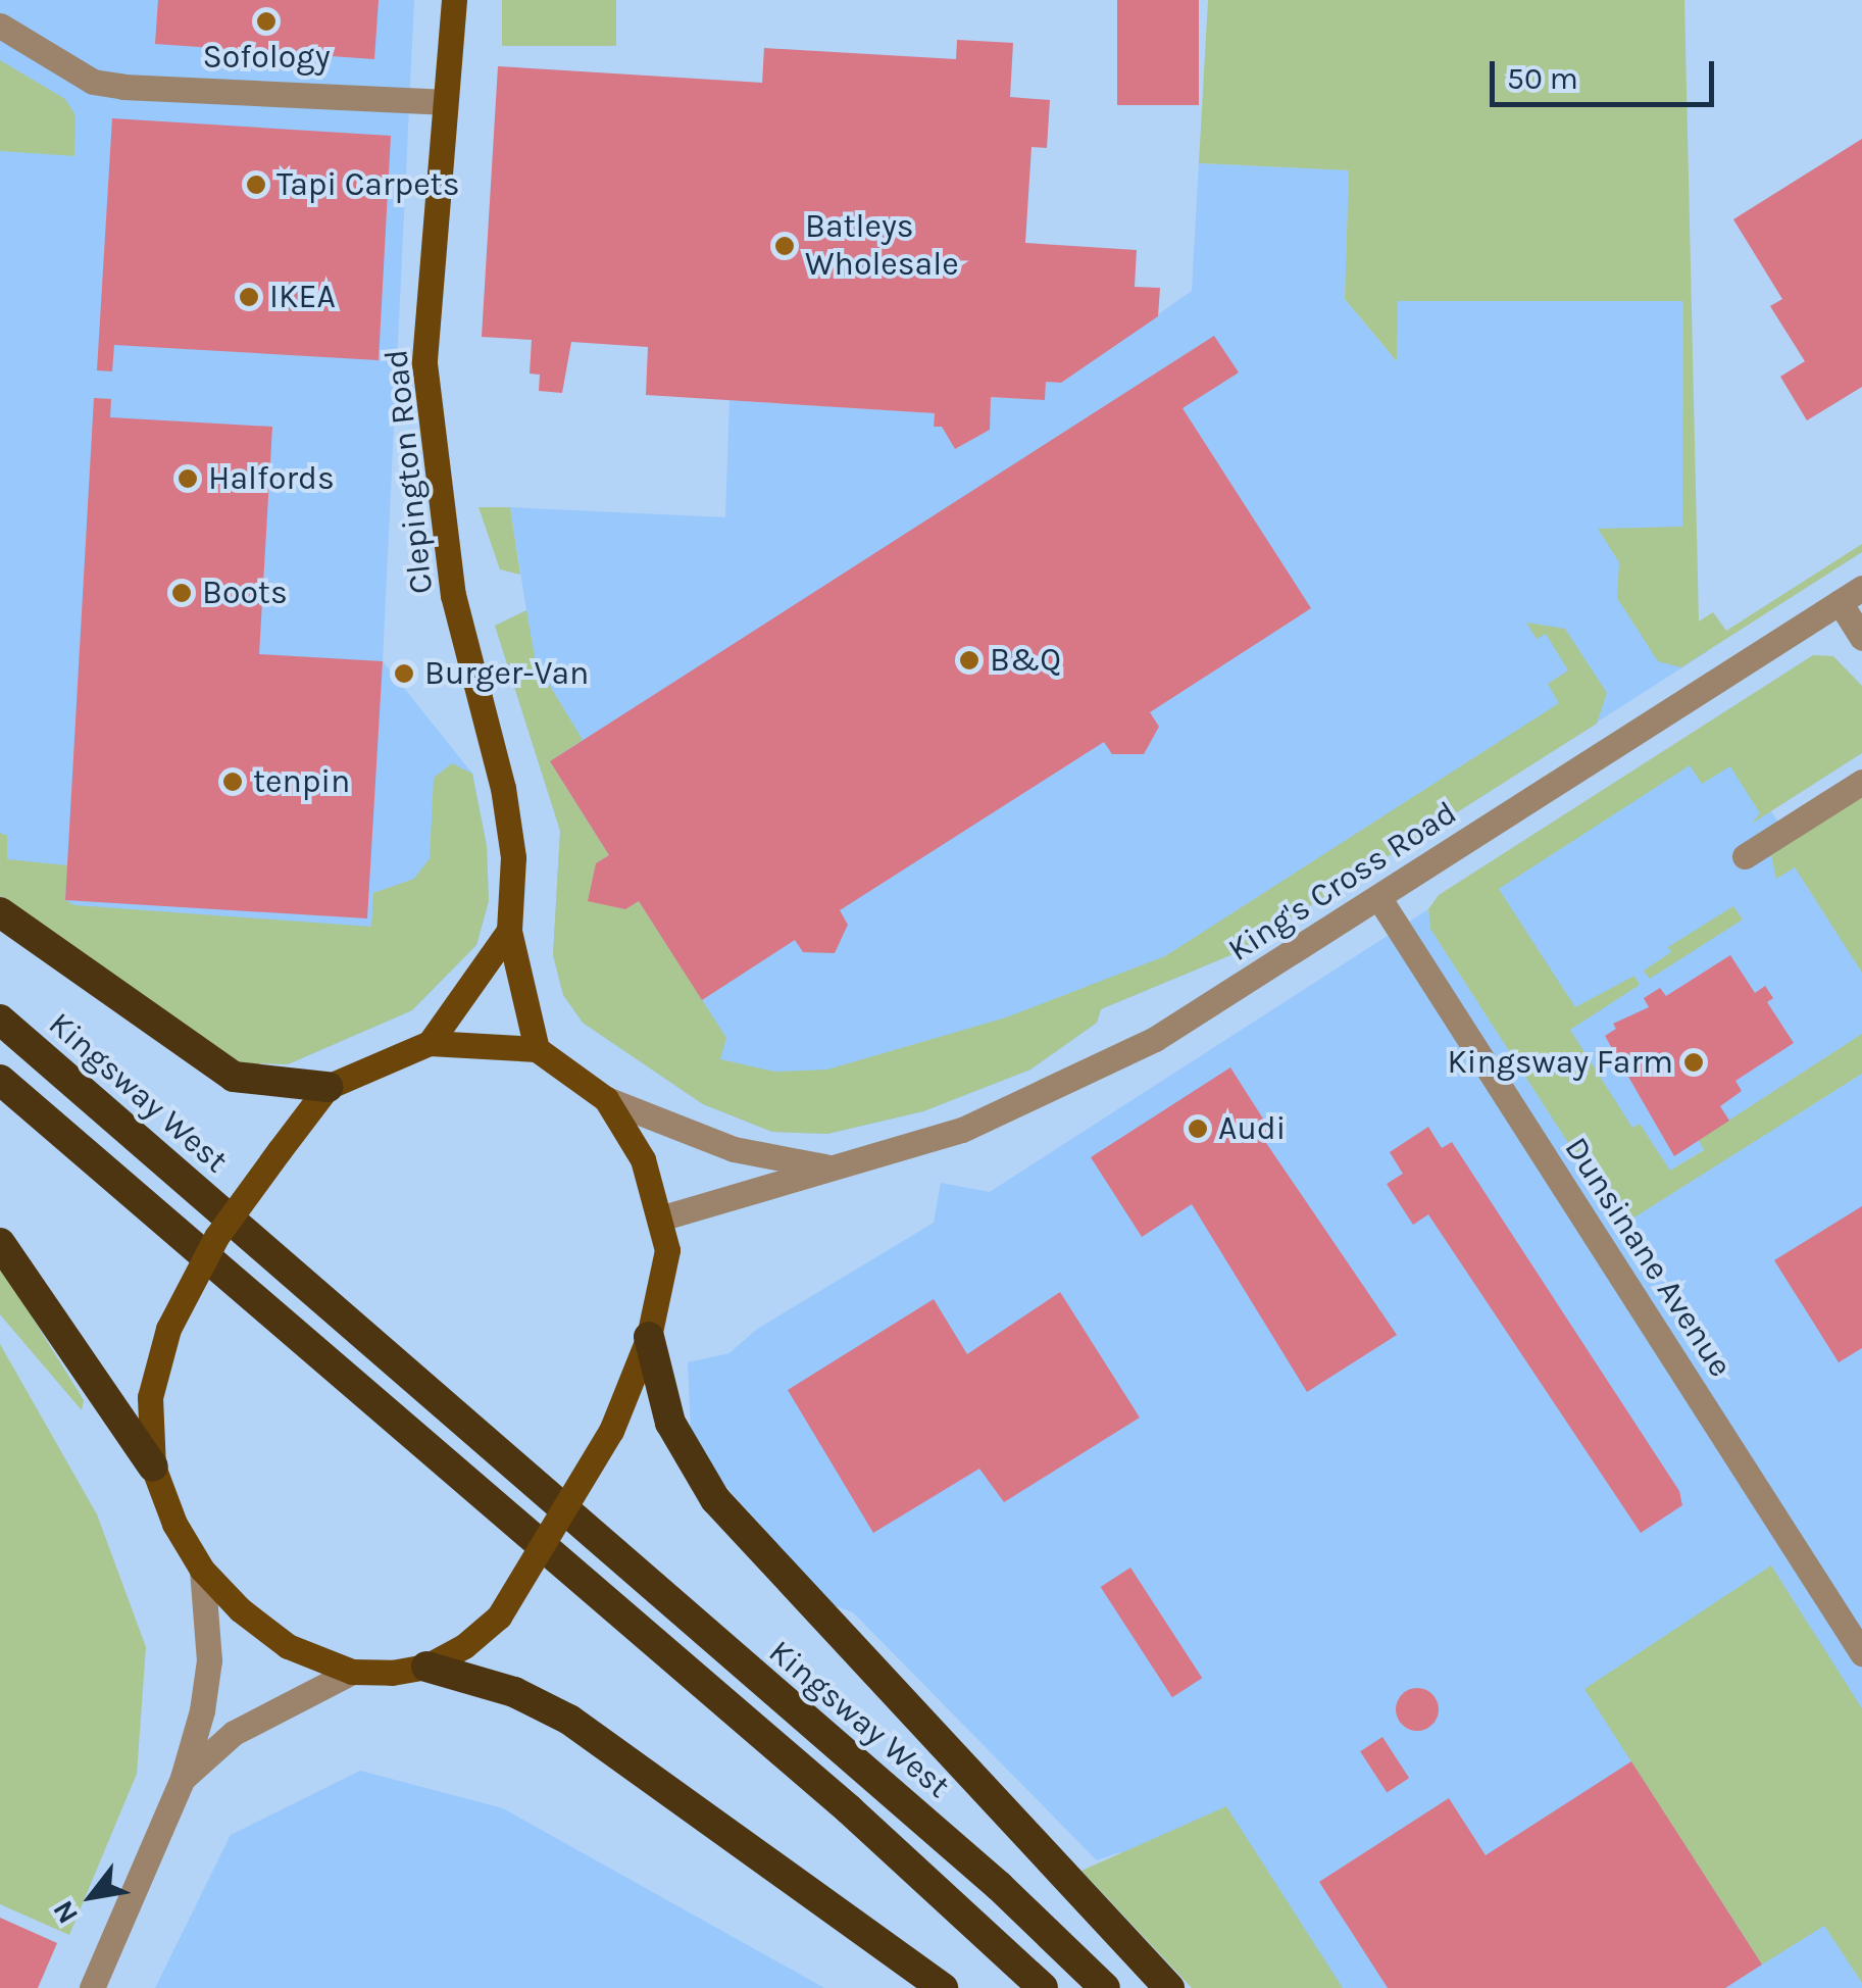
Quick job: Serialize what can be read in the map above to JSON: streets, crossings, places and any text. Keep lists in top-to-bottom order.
{
  "streets": {
    "highway": ["Kingsway West"],
    "main road": ["Clepington Road"],
    "street": ["King's Cross Road", "Dunsinane Avenue"]
  },
  "crossings": [
    ["Clepington Road", "Kingsway West"],
    ["King's Cross Road", "Kingsway West"],
    ["King's Cross Road", "Dunsinane Avenue"]
  ],
  "places": [
    "Sofology",
    "Tapi Carpets",
    "Batleys Wholesale",
    "IKEA",
    "Halfords",
    "Boots",
    "B&Q",
    "Burger-Van",
    "tenpin",
    "Kingsway Farm",
    "Audi"
  ],
  "scale_bar": "50 m",
  "north": "bottom left"
}
